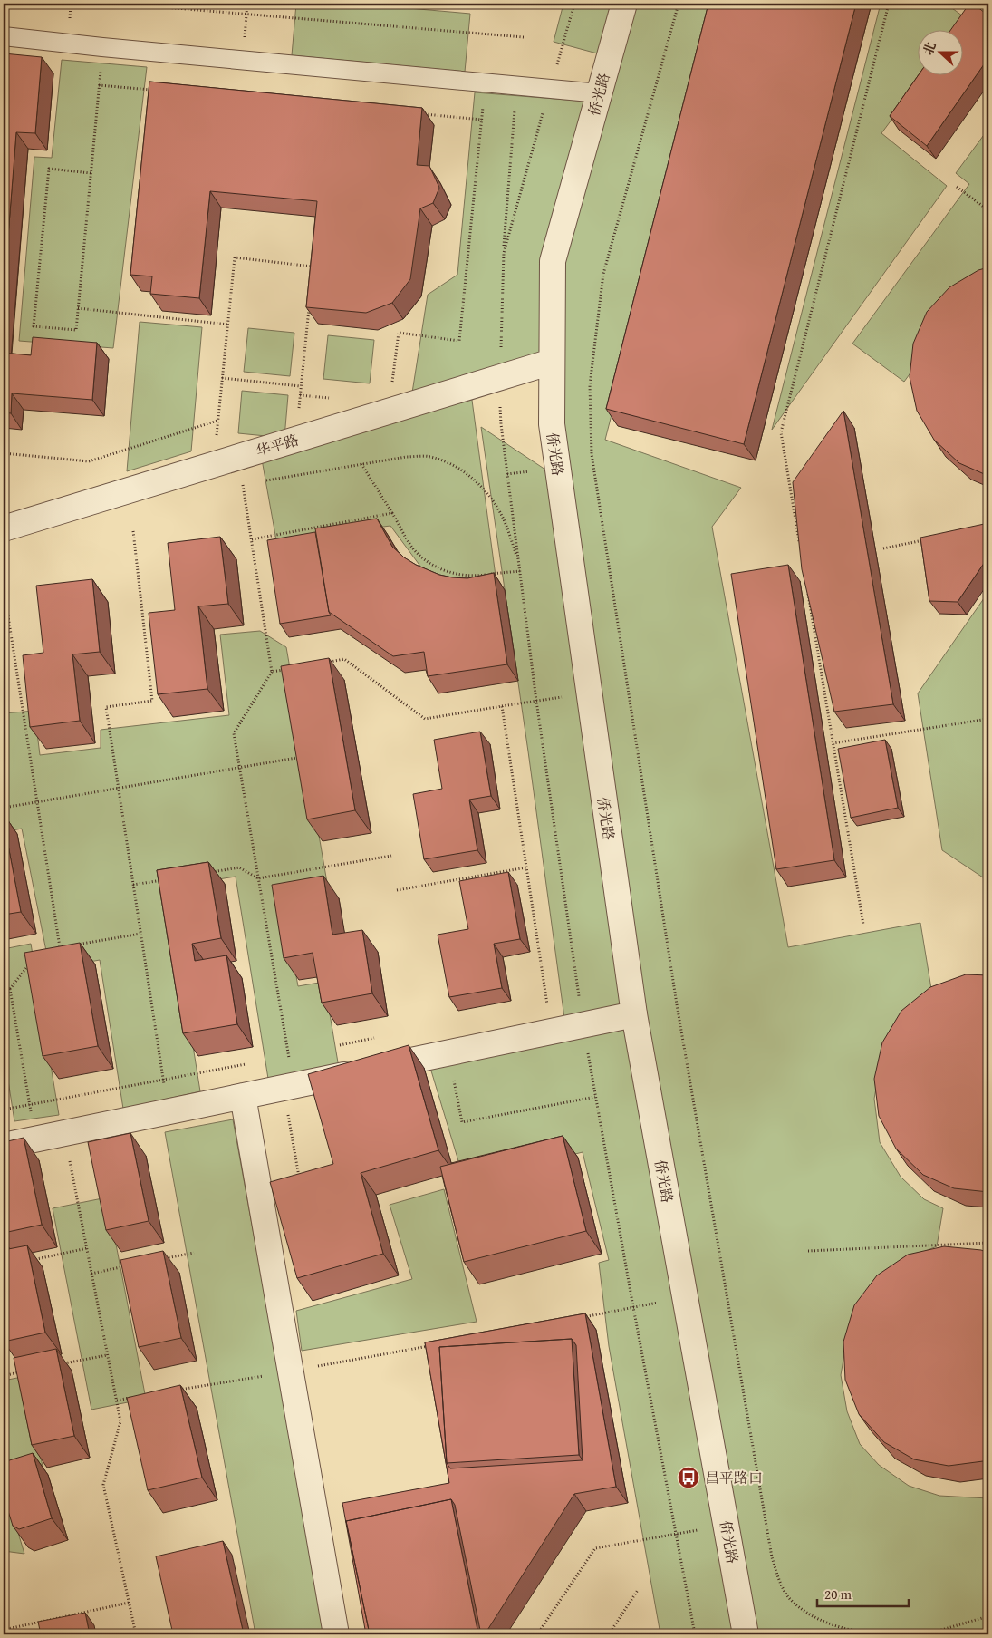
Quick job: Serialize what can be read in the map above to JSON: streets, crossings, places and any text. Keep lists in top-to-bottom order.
{
  "streets": {
    "street": ["侨光路", "华平路"]
  },
  "crossings": [
    ["侨光路", "华平路"]
  ],
  "places": {
    "bus stop": ["昌平路口"]
  },
  "scale_bar": "20 m",
  "north": "left"
}
